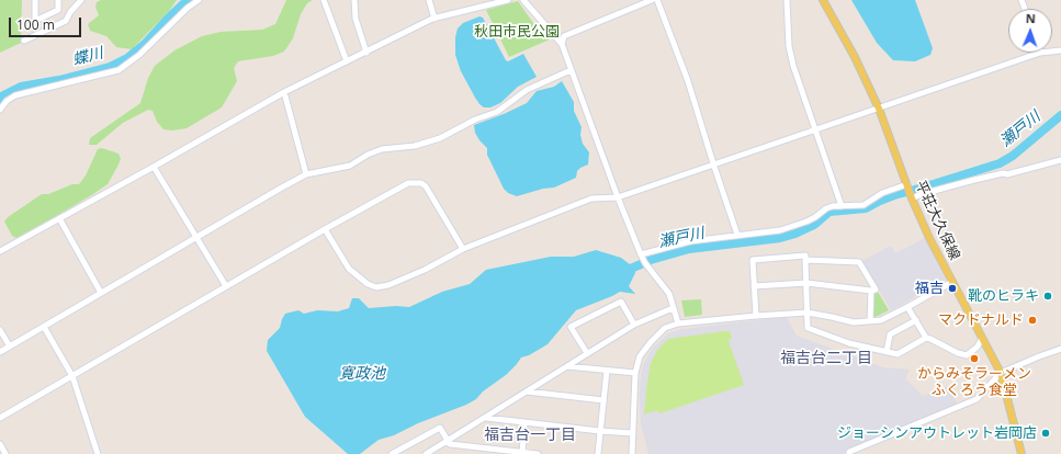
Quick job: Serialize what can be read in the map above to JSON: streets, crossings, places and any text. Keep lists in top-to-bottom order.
{
  "streets": {
    "main road": ["平荘大久保線"]
  },
  "districts": ["福吉台二丁目", "福吉台一丁目"],
  "water": ["蝶川", "瀬戸川", "寛政池"],
  "parks": ["秋田市民公園"],
  "places": [
    "福吉",
    "靴のヒラキ",
    "マクドナルド",
    "からみそラーメン ふくろう食堂",
    "ジョーシンアウトレット岩岡店"
  ],
  "scale_bar": "100 m",
  "north": "top"
}
